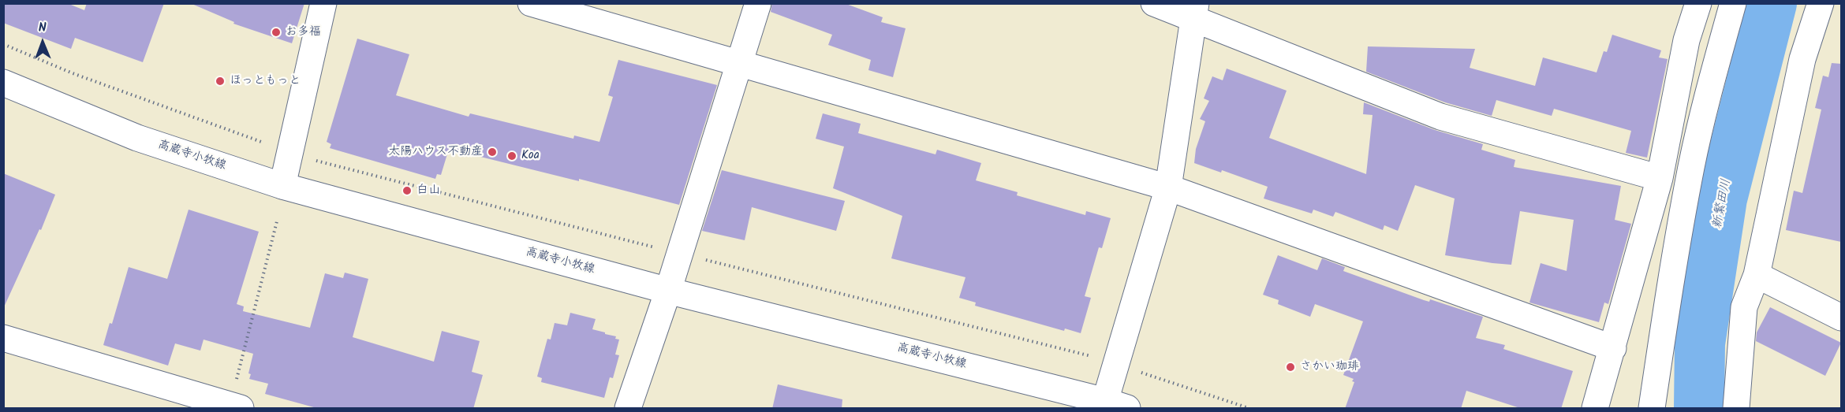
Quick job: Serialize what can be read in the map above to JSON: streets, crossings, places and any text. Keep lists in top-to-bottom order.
{
  "streets": {
    "street": ["高蔵寺小牧線"]
  },
  "water": ["新繁田川"],
  "places": [
    "お多福",
    "ほっともっと",
    "太陽ハウス不動産",
    "Koa",
    "白山",
    "さかい珈琲"
  ],
  "north": "top"
}
